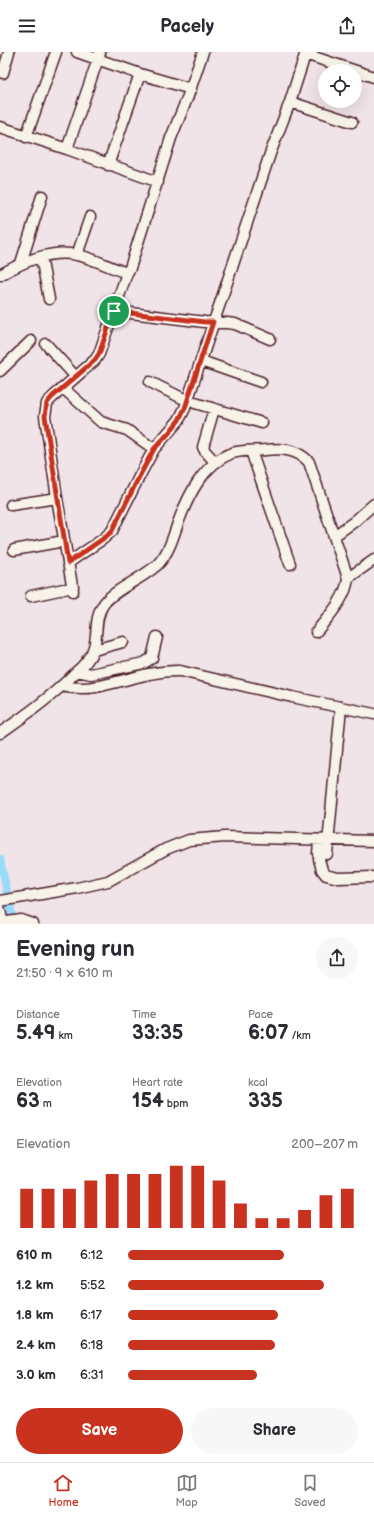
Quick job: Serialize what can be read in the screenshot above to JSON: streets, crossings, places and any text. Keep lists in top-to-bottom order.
{
  "page": {
    "header": "Pacely",
    "heading": ["Evening run", "21:50 · 9 × 610 m"],
    "stats": [
      ["Distance", "5.49 km"],
      ["Time", "33:35"],
      ["Pace", "6:07 /km"],
      ["Elevation", "63 m"],
      ["Heart rate", "154 bpm"],
      ["kcal", "335"]
    ],
    "chart": ["Elevation", "200–207 m"],
    "list": [
      {
        "name": "610 m",
        "note": "6:12"
      },
      {
        "name": "1.2 km",
        "note": "5:52"
      },
      {
        "name": "1.8 km",
        "note": "6:17"
      },
      {
        "name": "2.4 km",
        "note": "6:18"
      },
      {
        "name": "3.0 km",
        "note": "6:31"
      }
    ],
    "buttons": ["Save", "Share"],
    "tabs": ["Home", "Map", "Saved"]
  }
}
